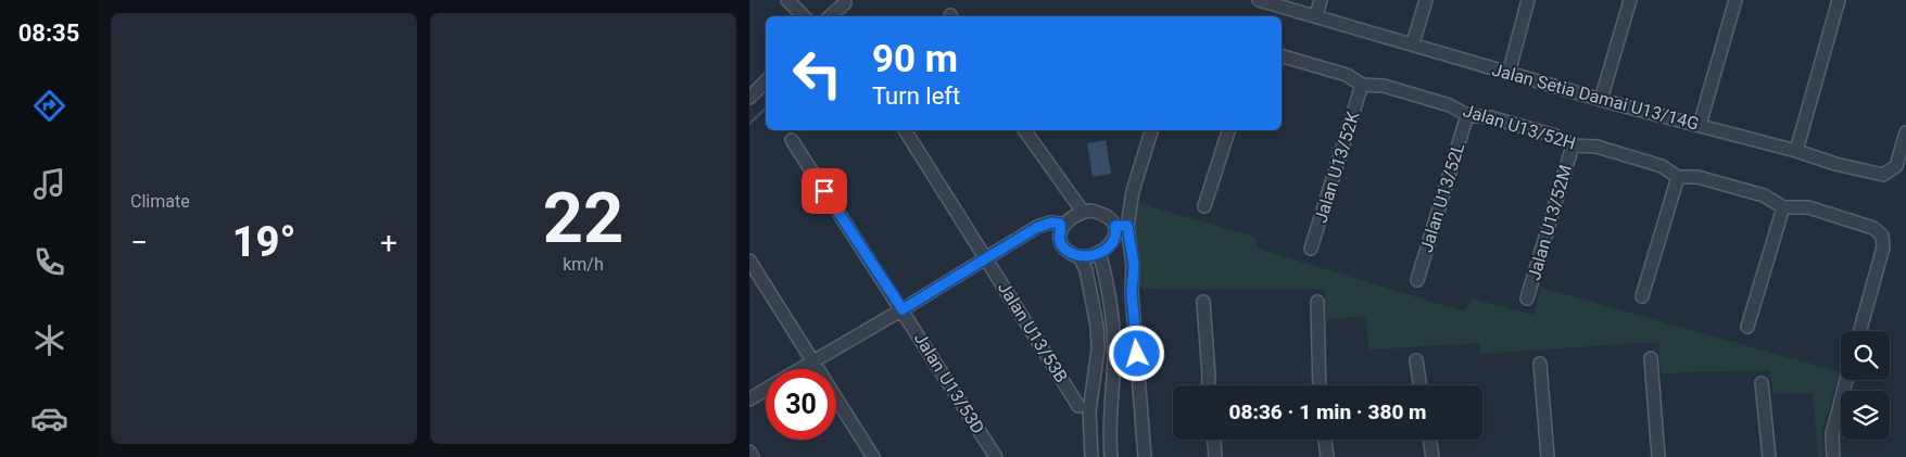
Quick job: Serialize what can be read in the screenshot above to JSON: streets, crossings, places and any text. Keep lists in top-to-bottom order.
{
  "streets": {
    "street": [
      "Jalan Setia Damai U13/14G",
      "Jalan U13/52H",
      "Jalan U13/52K",
      "Jalan U13/52L",
      "Jalan U13/52M",
      "Jalan U13/53B",
      "Jalan U13/53D"
    ]
  },
  "crossings": [
    ["Jalan U13/52H", "Jalan U13/52K"],
    ["Jalan U13/52H", "Jalan U13/52L"],
    ["Jalan U13/52H", "Jalan U13/52M"]
  ],
  "page": {
    "tabs": "08:35",
    "tile": [
      "Climate",
      ["22", "km/h"]
    ],
    "turn": ["90 m", "Turn left"],
    "heat": ["−", "19°", "+"],
    "limit": "30",
    "trip": "08:36 · 1 min · 380 m"
  }
}
